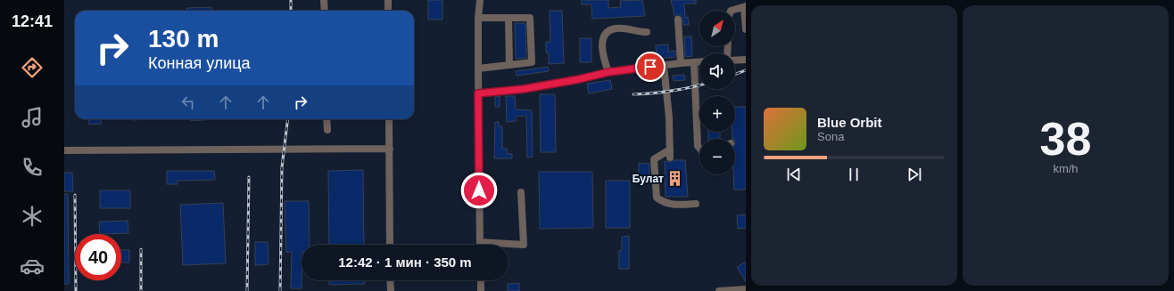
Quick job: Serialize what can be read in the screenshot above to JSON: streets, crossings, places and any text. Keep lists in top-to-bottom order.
{
  "places": {
    "building": ["Булат"]
  },
  "north": "top right",
  "page": {
    "tabs": "12:41",
    "tile": ["38", "km/h"],
    "map_buttons": ["+", "−"],
    "turn": ["130 m", "Конная улица"],
    "song": ["Blue Orbit", "Sona"],
    "limit": "40",
    "trip": "12:42 · 1 мин · 350 m"
  }
}
